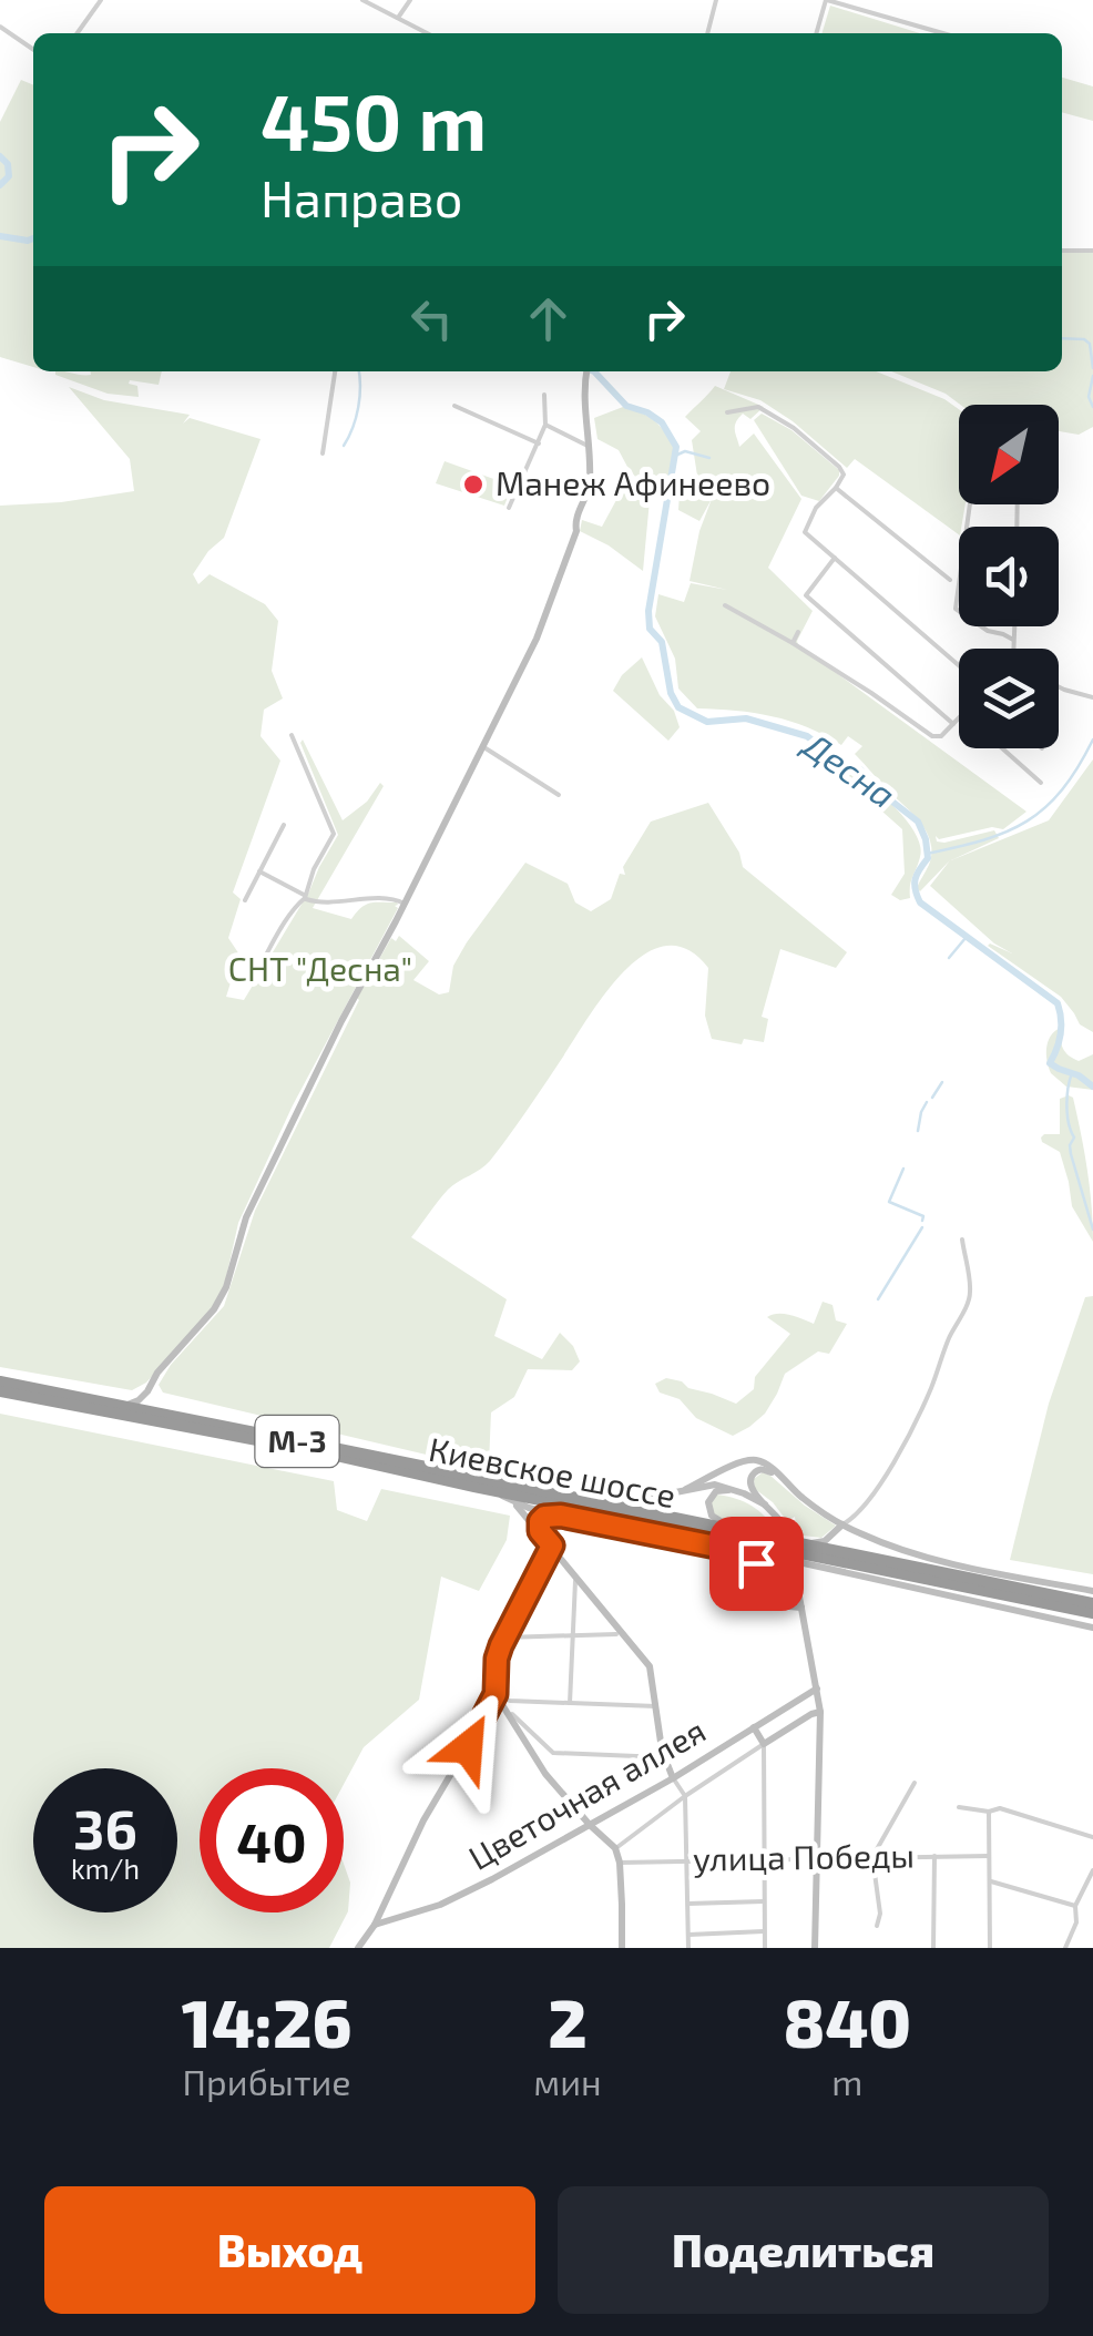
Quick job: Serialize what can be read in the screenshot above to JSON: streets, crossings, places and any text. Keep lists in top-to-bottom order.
{
  "streets": {
    "highway": ["М-3", "Киевское шоссе"],
    "street": ["Цветочная аллея", "улица Победы"]
  },
  "water": ["Десна"],
  "parks": ["СНТ \"Десна\""],
  "places": ["Манеж Афинеево"],
  "north": "bottom left",
  "page": {
    "turn": ["450 m", "Направо"],
    "speed": "36 km/h",
    "limit": "40",
    "eta": [
      "14:26",
      "Прибытие",
      "2",
      "мин",
      "840",
      "m"
    ],
    "buttons": ["Выход", "Поделиться"]
  }
}
